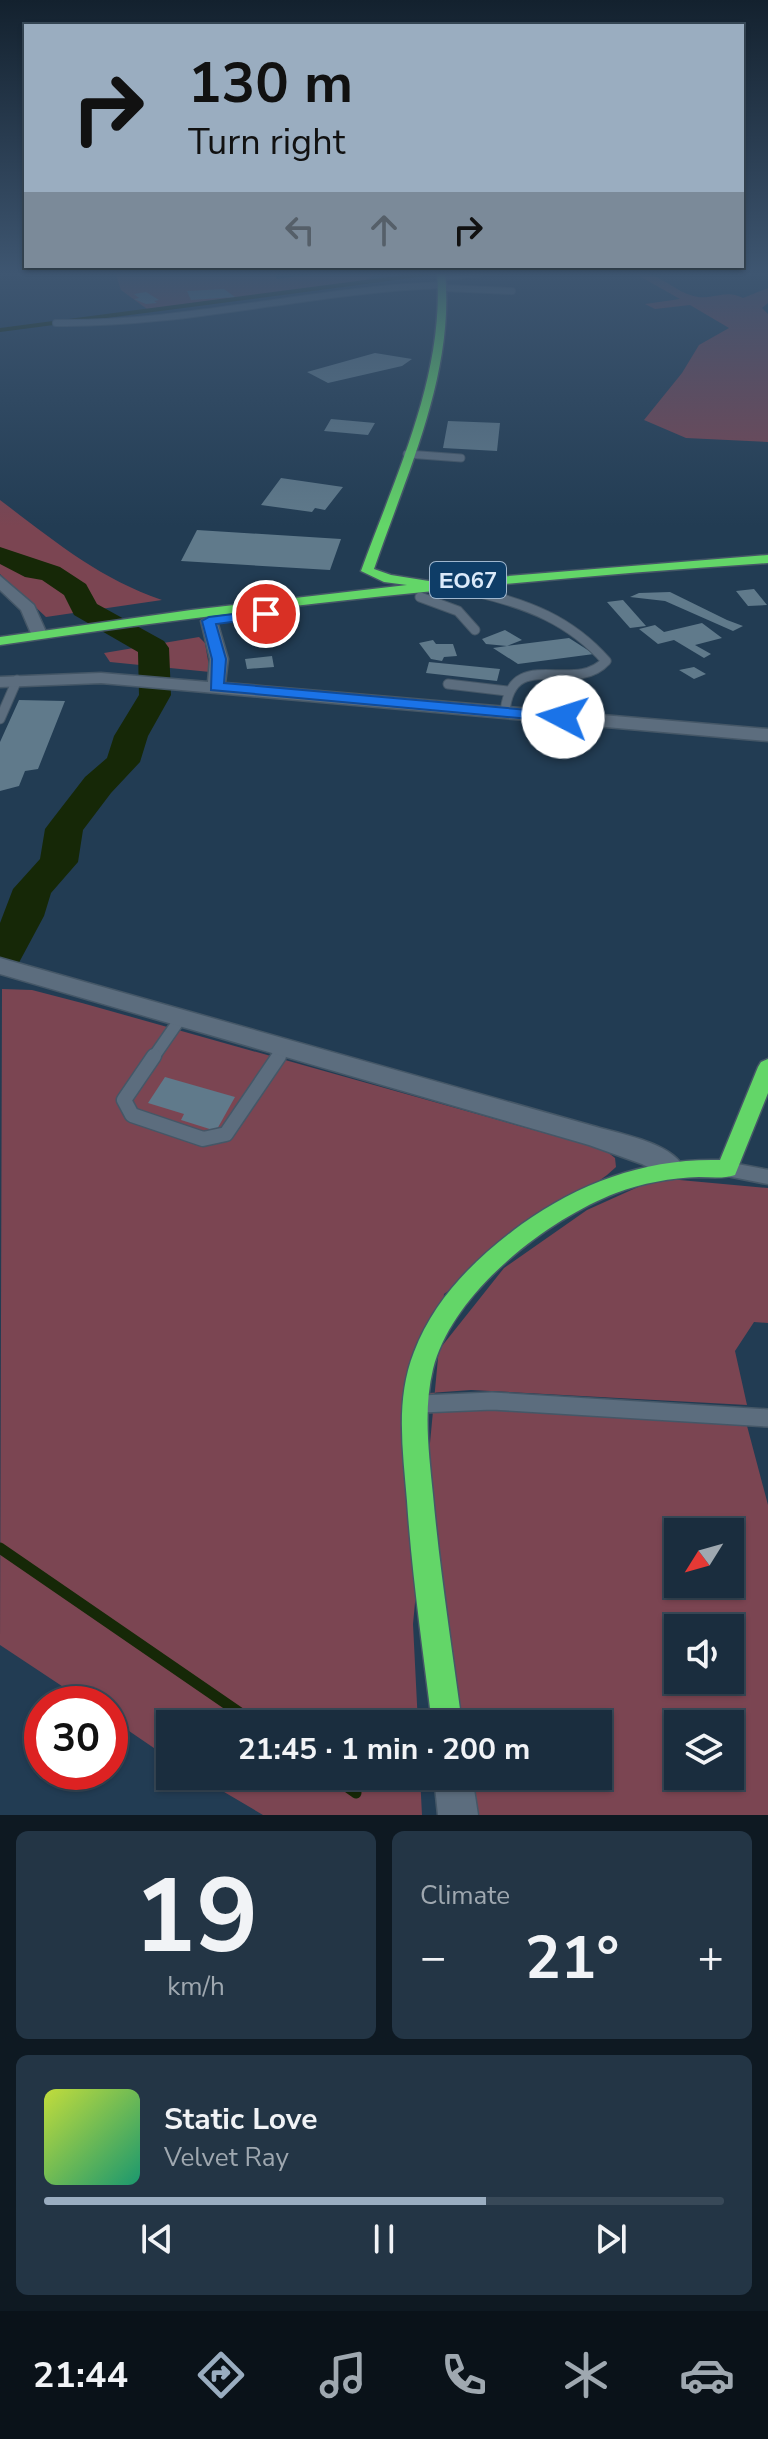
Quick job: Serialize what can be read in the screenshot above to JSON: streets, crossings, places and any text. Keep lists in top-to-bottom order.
{
  "streets": {
    "street": ["ΕΟ67"]
  },
  "north": "bottom left",
  "page": {
    "turn": ["130 m", "Turn right"],
    "limit": "30",
    "trip": "21:45 · 1 min · 200 m",
    "tile": [
      ["19", "km/h"],
      "Climate"
    ],
    "heat": ["−", "21°", "+"],
    "song": ["Static Love", "Velvet Ray"],
    "tabs": "21:44"
  }
}
